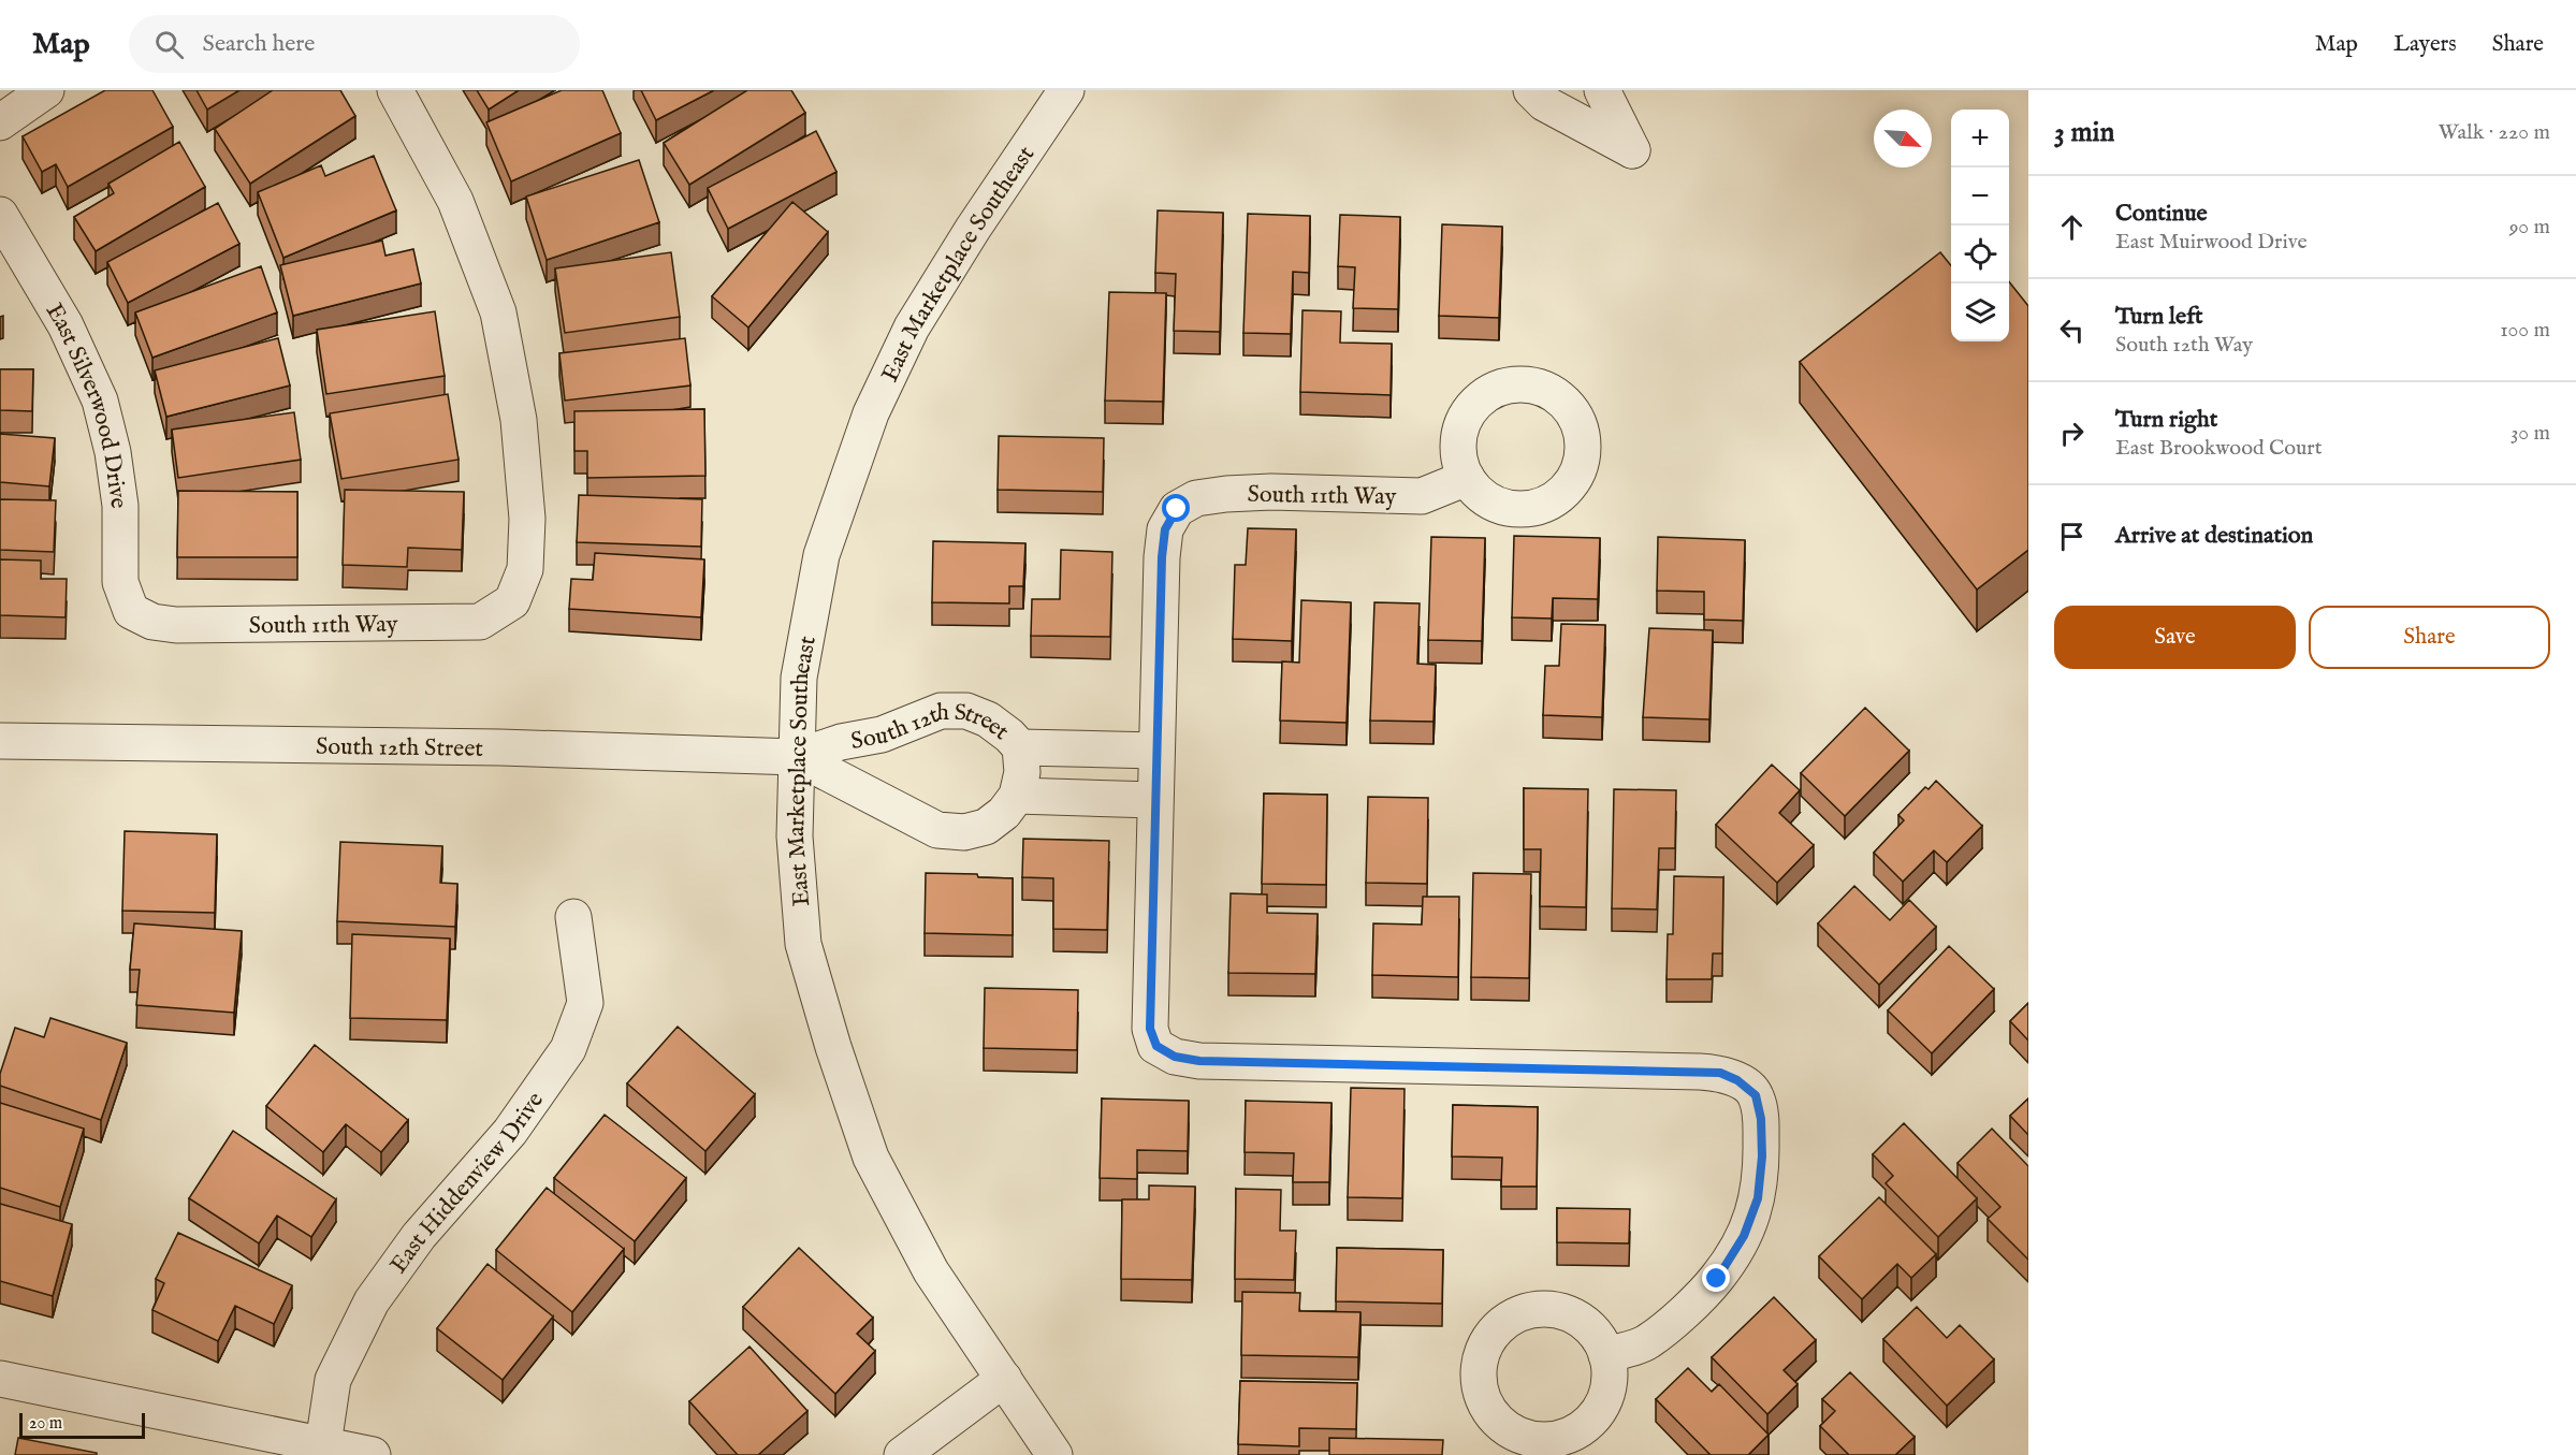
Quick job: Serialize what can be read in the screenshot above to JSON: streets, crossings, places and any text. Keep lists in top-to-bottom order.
{
  "streets": {
    "street": [
      "East Marketplace Southeast",
      "East Silverwood Drive",
      "South 11th Way",
      "South 12th Street",
      "East Hiddenview Drive"
    ]
  },
  "crossings": [
    ["East Marketplace Southeast", "South 12th Street"],
    ["East Silverwood Drive", "South 11th Way"],
    ["South 11th Way", "South 12th Street"]
  ],
  "scale_bar": "20 m",
  "north": "bottom right",
  "page": {
    "header": "Map",
    "search": "Search here",
    "nav": ["Map", "Layers", "Share"],
    "heading": ["3 min", "Walk · 220 m"],
    "map_buttons": ["+", "−"],
    "list": [
      ["Continue", "East Muirwood Drive", "90 m"],
      ["Turn left", "South 12th Way", "100 m"],
      ["Turn right", "East Brookwood Court", "30 m"],
      "Arrive at destination"
    ],
    "buttons": ["Save", "Share"],
    "scale": "20 m"
  }
}
